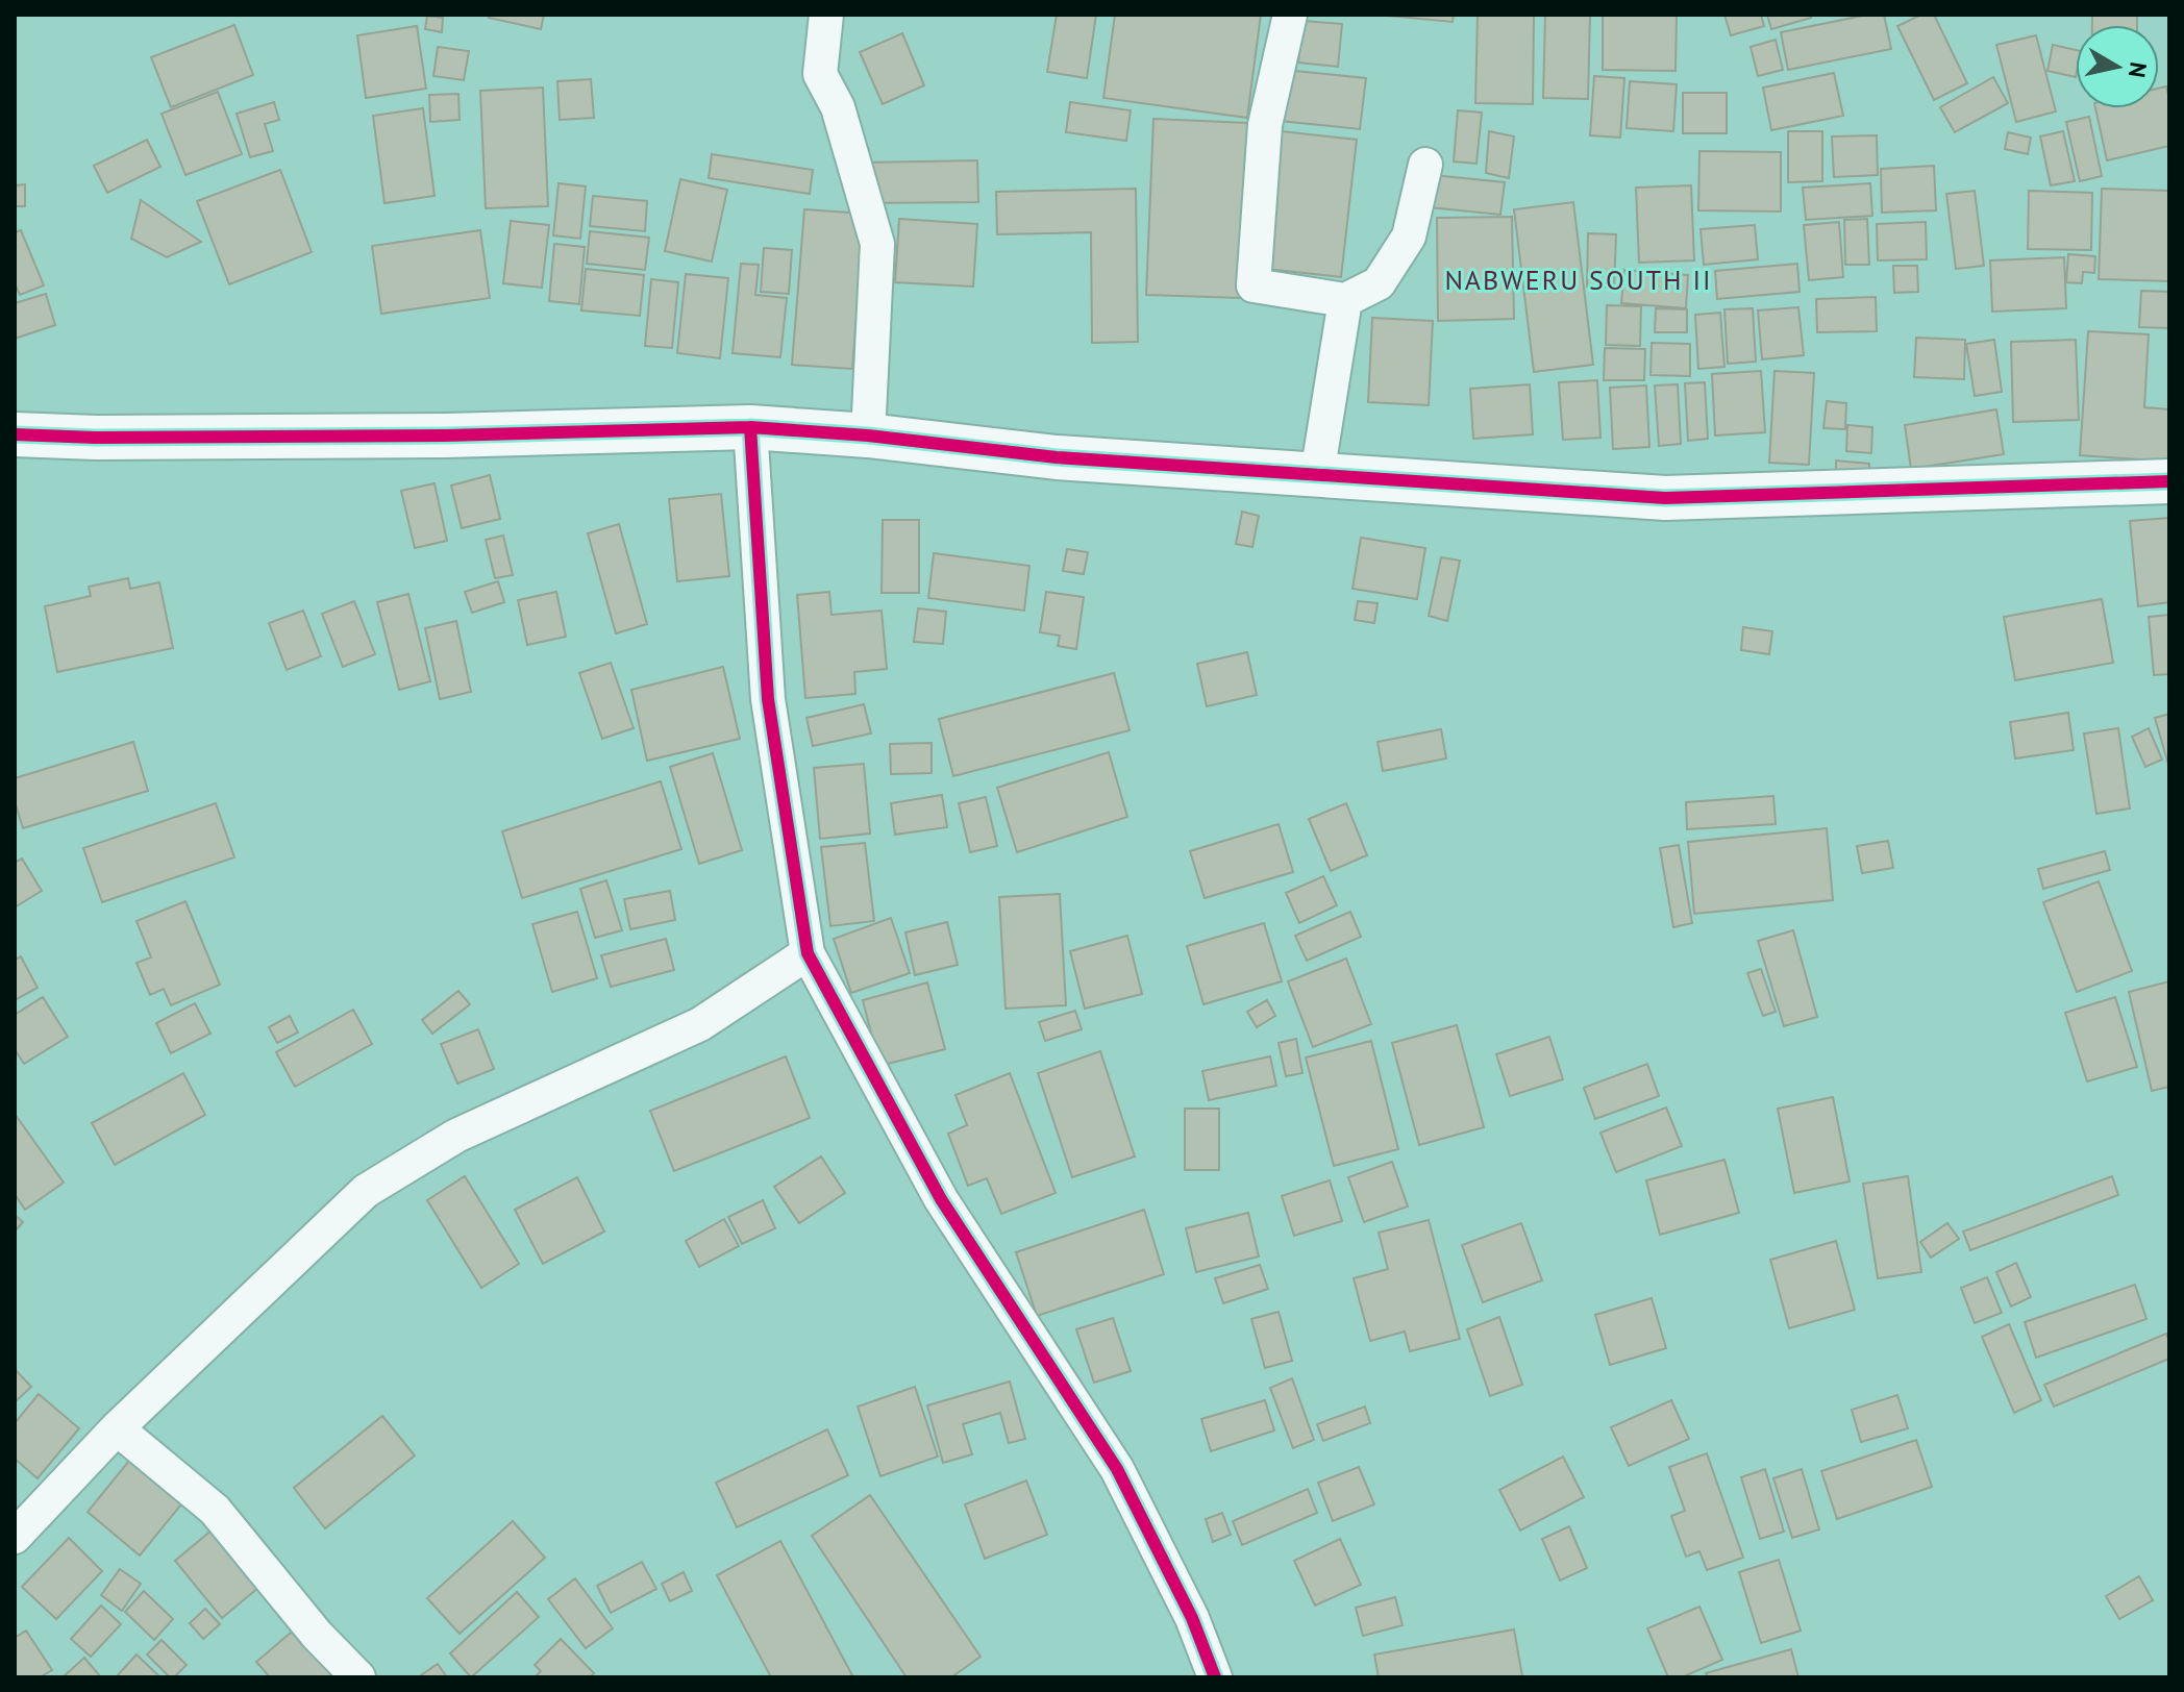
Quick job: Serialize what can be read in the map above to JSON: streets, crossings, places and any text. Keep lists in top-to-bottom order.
{
  "districts": ["NABWERU SOUTH II"],
  "north": "right"
}
